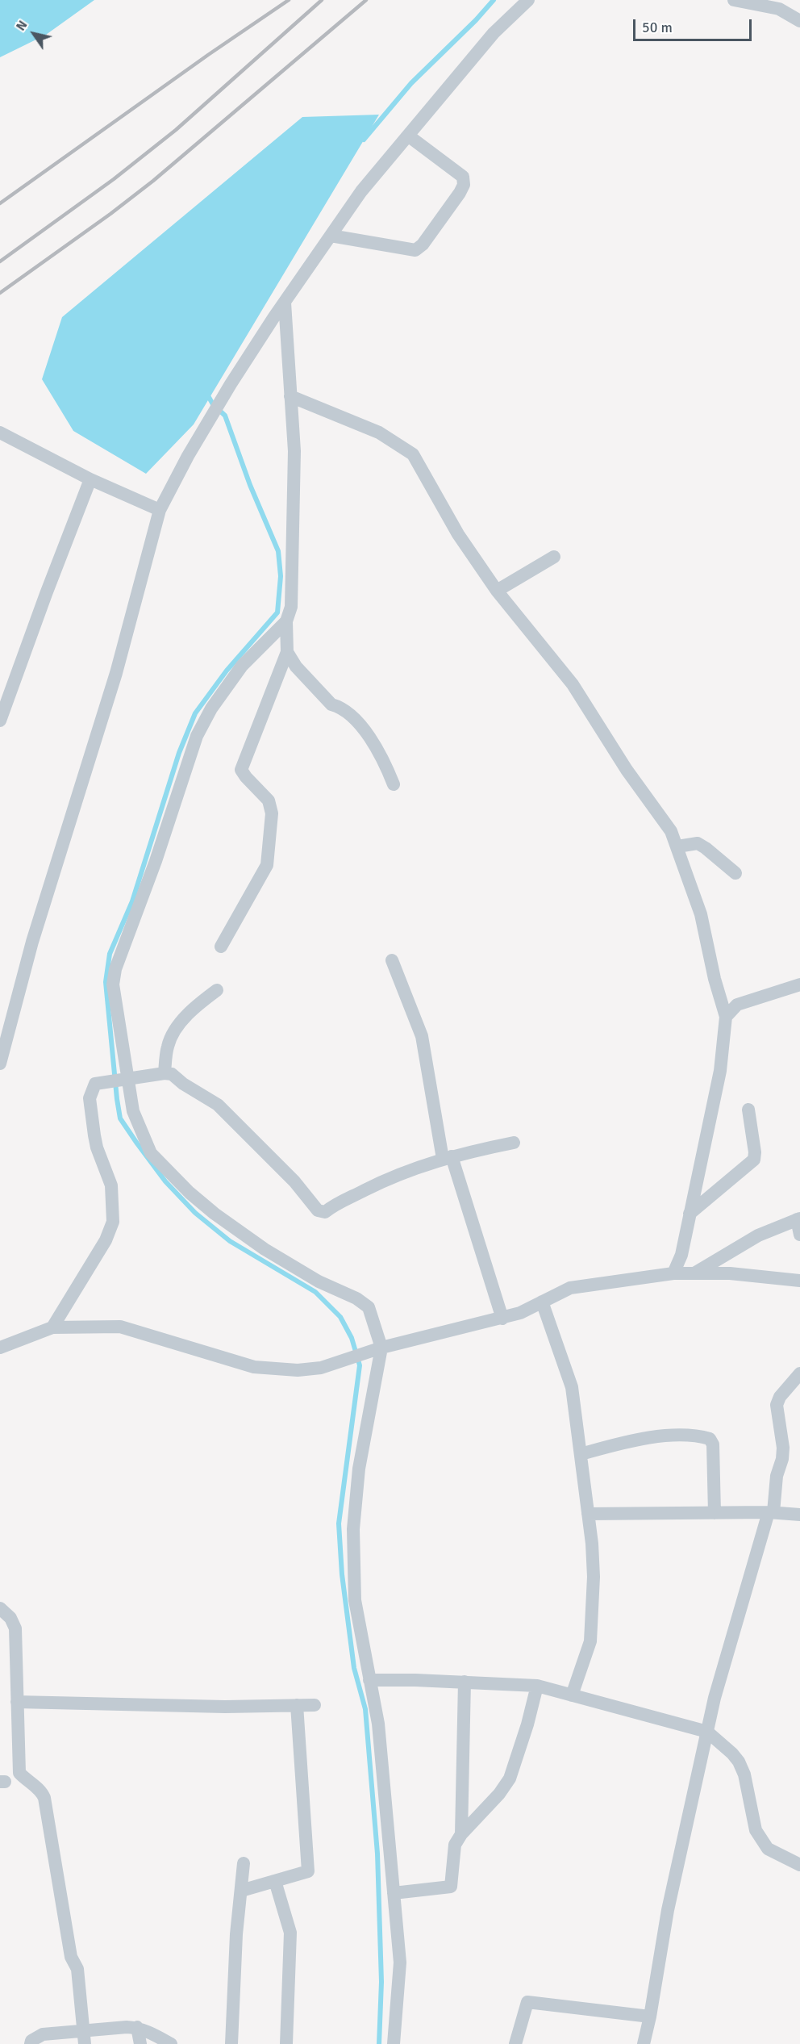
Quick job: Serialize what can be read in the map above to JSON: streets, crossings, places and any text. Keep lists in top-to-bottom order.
{
  "scale_bar": "50 m",
  "north": "top left"
}
